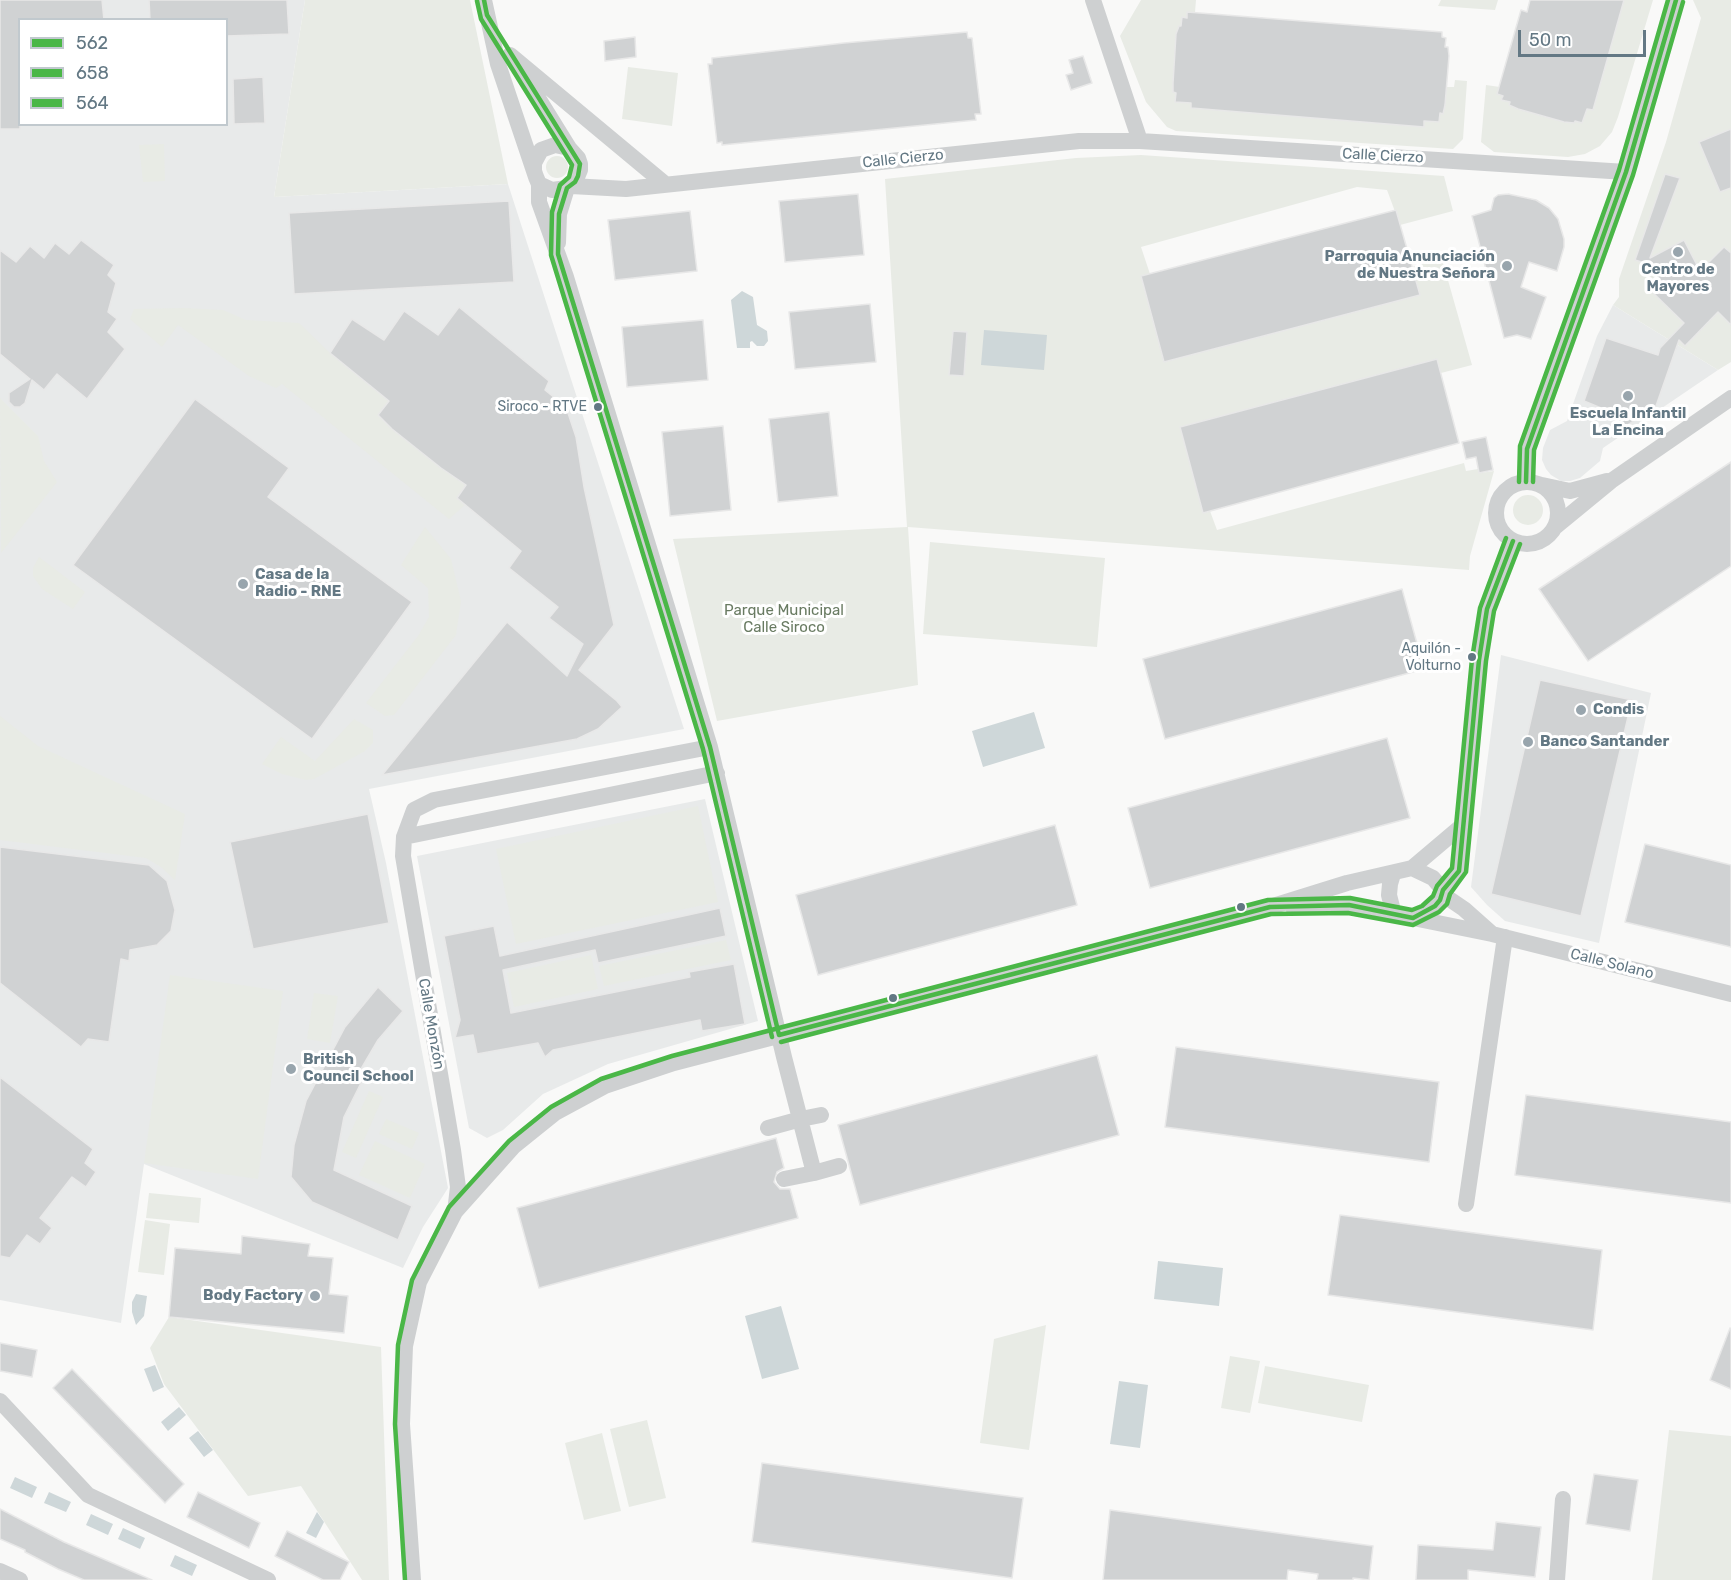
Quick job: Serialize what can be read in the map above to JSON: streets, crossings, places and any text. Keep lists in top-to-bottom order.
{
  "streets": {
    "street": ["Calle Cierzo", "Calle Solano", "Calle Monzón"]
  },
  "crossings": [
    ["Calle Solano", "Calle Monzón"]
  ],
  "parks": ["Parque Municipal Calle Siroco"],
  "places": [
    "Centro de Mayores",
    "Parroquia Anunciación de Nuestra Señora",
    "Escuela Infantil La Encina",
    "Siroco - RTVE",
    "Casa de la Radio - RNE",
    "Aquilón - Volturno",
    "Condis",
    "Banco Santander",
    "British Council School",
    "Body Factory"
  ],
  "lines": ["transit line 562", "transit line 564", "transit line 658"],
  "legend": ["562", "658", "564"],
  "scale_bar": "50 m"
}
